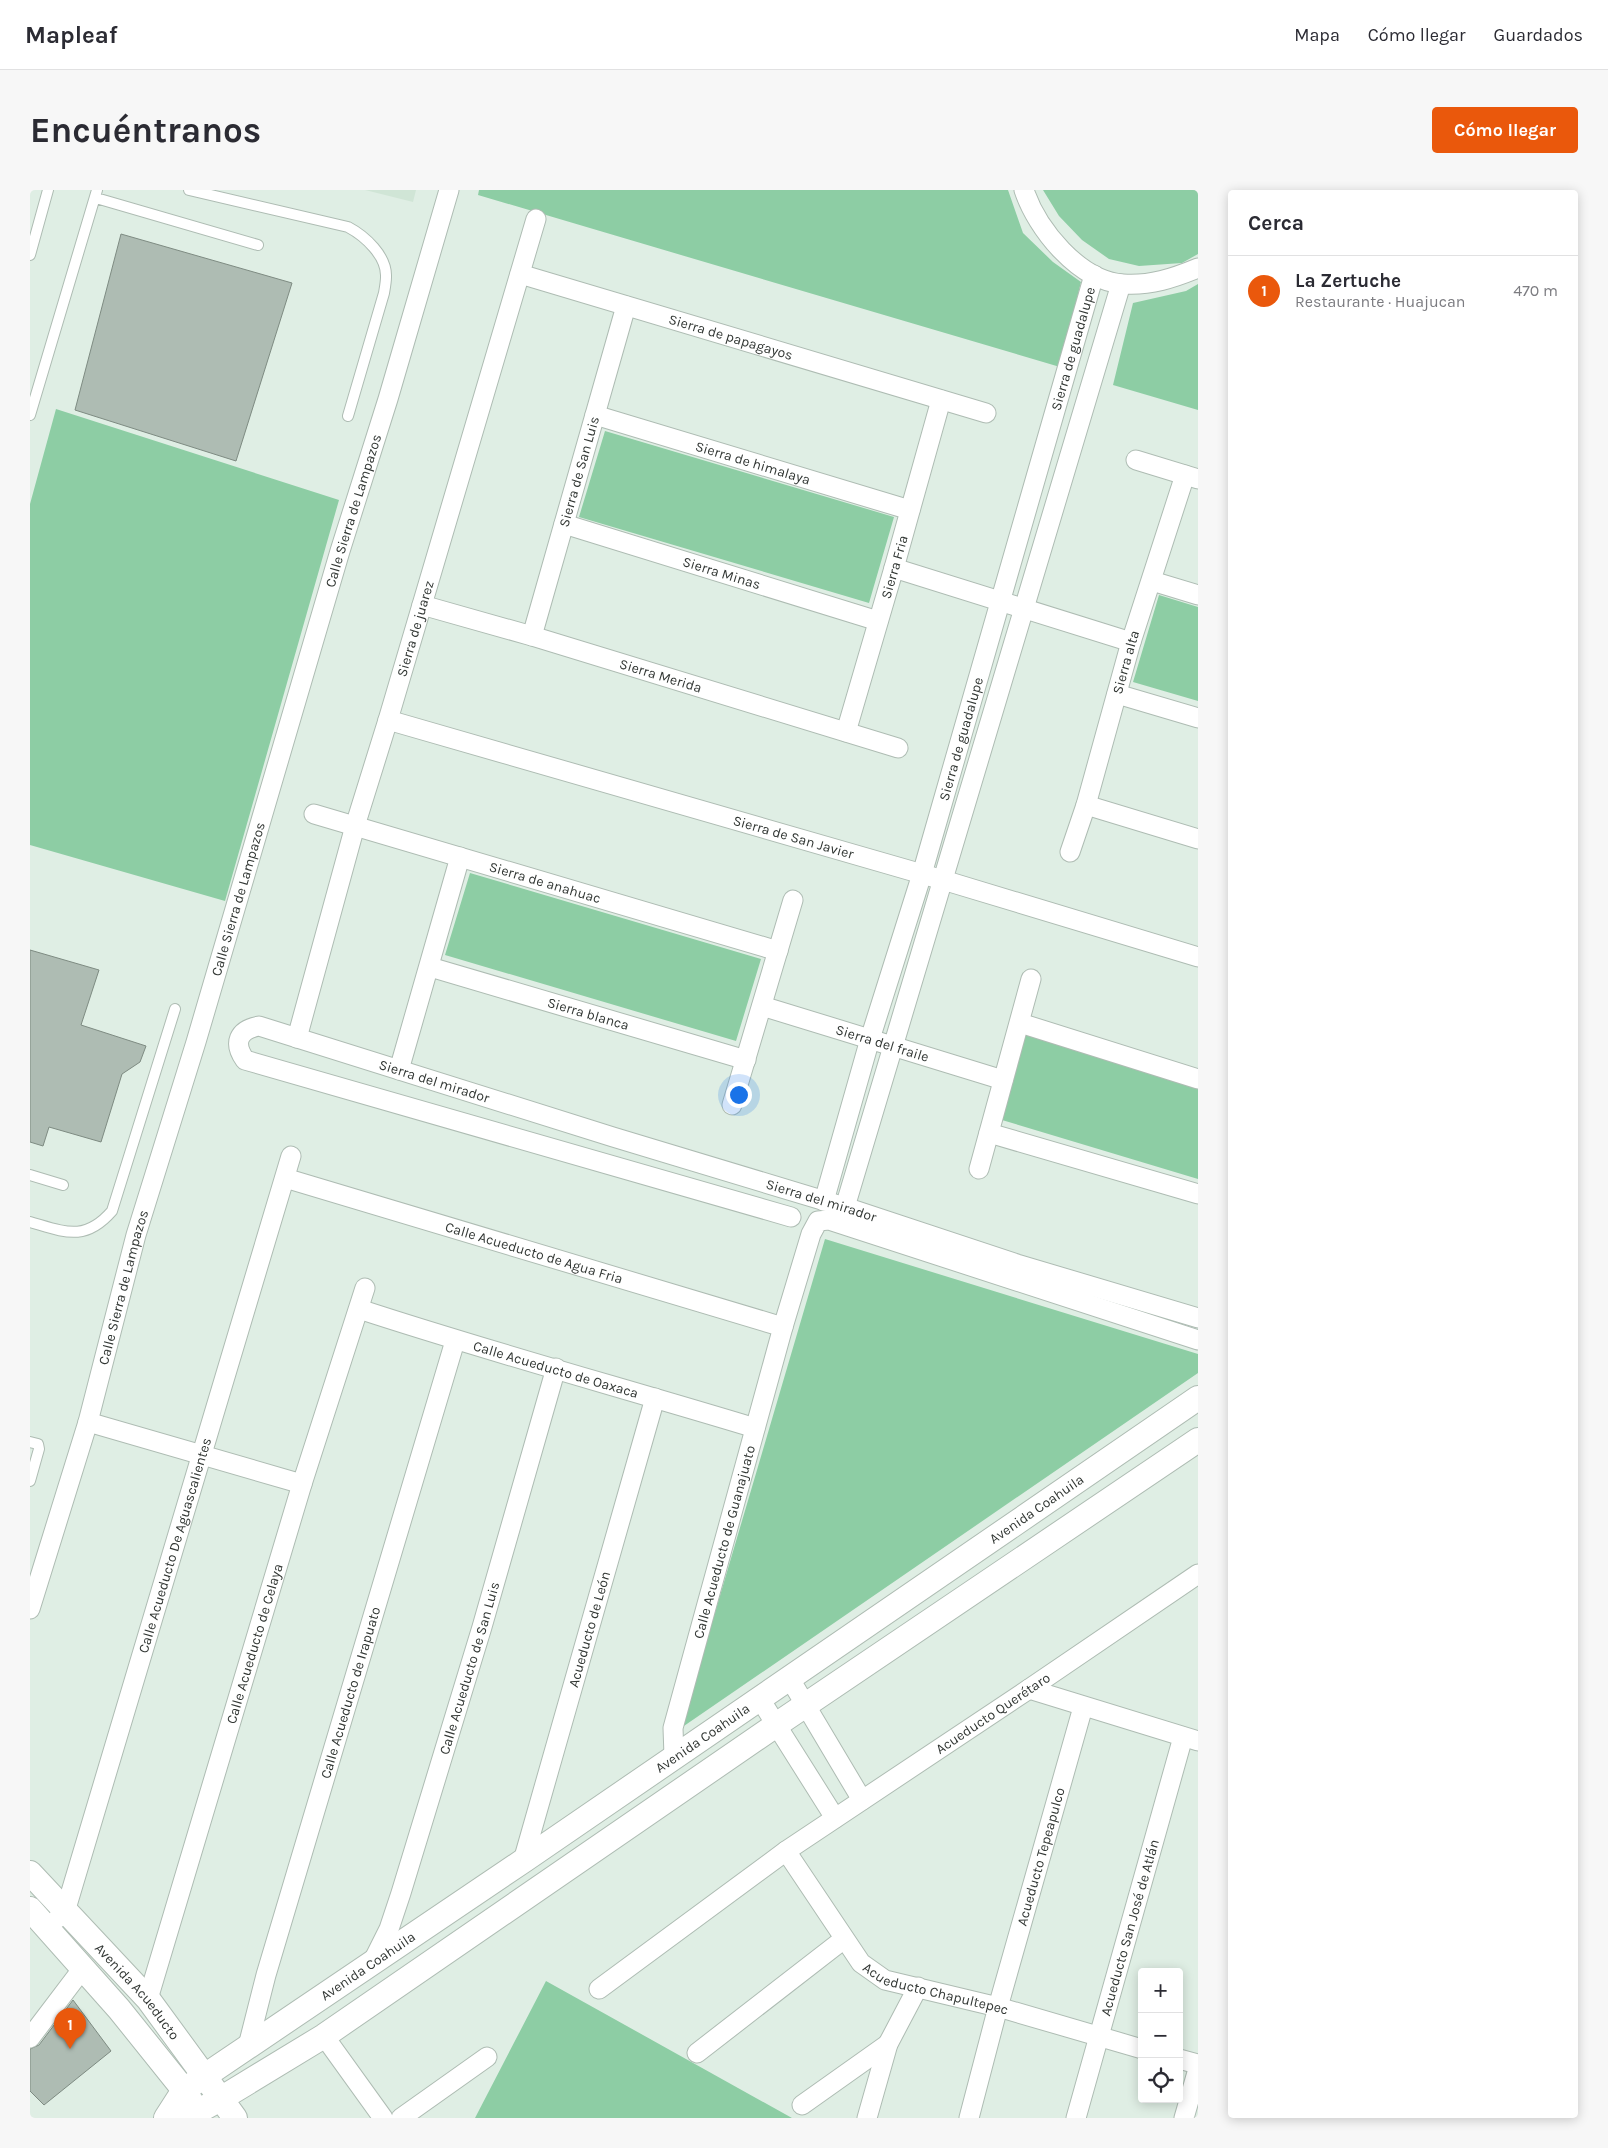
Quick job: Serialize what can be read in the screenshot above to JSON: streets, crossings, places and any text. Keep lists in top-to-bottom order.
{
  "streets": {
    "street": [
      "Sierra de papagayos",
      "Sierra de guadalupe",
      "Sierra de himalaya",
      "Sierra de San Luis",
      "Calle Sierra de Lampazos",
      "Sierra Fria",
      "Sierra Minas",
      "Sierra de juarez",
      "Sierra alta",
      "Sierra Merida",
      "Sierra de San Javier",
      "Sierra de anahuac",
      "Sierra blanca",
      "Sierra del fraile",
      "Sierra del mirador",
      "Calle Acueducto de Agua Fria",
      "Calle Acueducto de Oaxaca",
      "Avenida Coahuila",
      "Calle Acueducto de Guanajuato",
      "Calle Acueducto De Aguascalientes",
      "Acueducto de León",
      "Calle Acueducto de Celaya",
      "Calle Acueducto de San Luis",
      "Calle Acueducto de Irapuato",
      "Acueducto Querétaro",
      "Acueducto Tepeapulco",
      "Acueducto San José de Atlán",
      "Acueducto Chapultepec",
      "Avenida Acueducto"
    ]
  },
  "crossings": [
    ["Sierra de papagayos", "Sierra de San Luis"],
    ["Sierra de papagayos", "Sierra Fria"],
    ["Sierra de papagayos", "Sierra de juarez"],
    ["Sierra de guadalupe", "Sierra de San Javier"],
    ["Sierra de guadalupe", "Sierra del fraile"],
    ["Sierra de guadalupe", "Sierra del mirador"],
    ["Sierra de himalaya", "Sierra de San Luis"],
    ["Sierra de himalaya", "Sierra Fria"],
    ["Sierra de San Luis", "Sierra Minas"],
    ["Sierra de San Luis", "Sierra Merida"],
    ["Sierra Fria", "Sierra Minas"],
    ["Sierra Fria", "Sierra Merida"],
    ["Sierra de juarez", "Sierra Merida"],
    ["Sierra de juarez", "Sierra de San Javier"],
    ["Sierra de juarez", "Sierra de anahuac"],
    ["Sierra de juarez", "Sierra del mirador"],
    ["Sierra del mirador", "Calle Acueducto de Guanajuato"],
    ["Calle Acueducto de Agua Fria", "Calle Acueducto de Guanajuato"],
    ["Calle Acueducto de Agua Fria", "Calle Acueducto De Aguascalientes"],
    ["Calle Acueducto de Oaxaca", "Calle Acueducto de Guanajuato"],
    ["Calle Acueducto de Oaxaca", "Acueducto de León"],
    ["Calle Acueducto de Oaxaca", "Calle Acueducto de Celaya"],
    ["Calle Acueducto de Oaxaca", "Calle Acueducto de San Luis"],
    ["Calle Acueducto de Oaxaca", "Calle Acueducto de Irapuato"],
    ["Avenida Coahuila", "Calle Acueducto de Guanajuato"],
    ["Avenida Coahuila", "Acueducto de León"],
    ["Avenida Coahuila", "Calle Acueducto de San Luis"],
    ["Avenida Coahuila", "Calle Acueducto de Irapuato"],
    ["Avenida Coahuila", "Avenida Acueducto"],
    ["Calle Acueducto De Aguascalientes", "Avenida Acueducto"],
    ["Calle Acueducto de Celaya", "Avenida Acueducto"],
    ["Acueducto Querétaro", "Acueducto Chapultepec"],
    ["Acueducto Tepeapulco", "Acueducto Chapultepec"],
    ["Acueducto San José de Atlán", "Acueducto Chapultepec"]
  ],
  "page": {
    "header": "Mapleaf",
    "nav": ["Mapa", "Cómo llegar", "Guardados"],
    "buttons": "Cómo llegar",
    "title": "Encuéntranos",
    "heading": "Cerca",
    "list": [
      {
        "mark": "1",
        "name": "La Zertuche",
        "note": "Restaurante · Huajucan",
        "value": "470 m"
      }
    ],
    "map_buttons": ["+", "−"],
    "pins": "1"
  }
}
